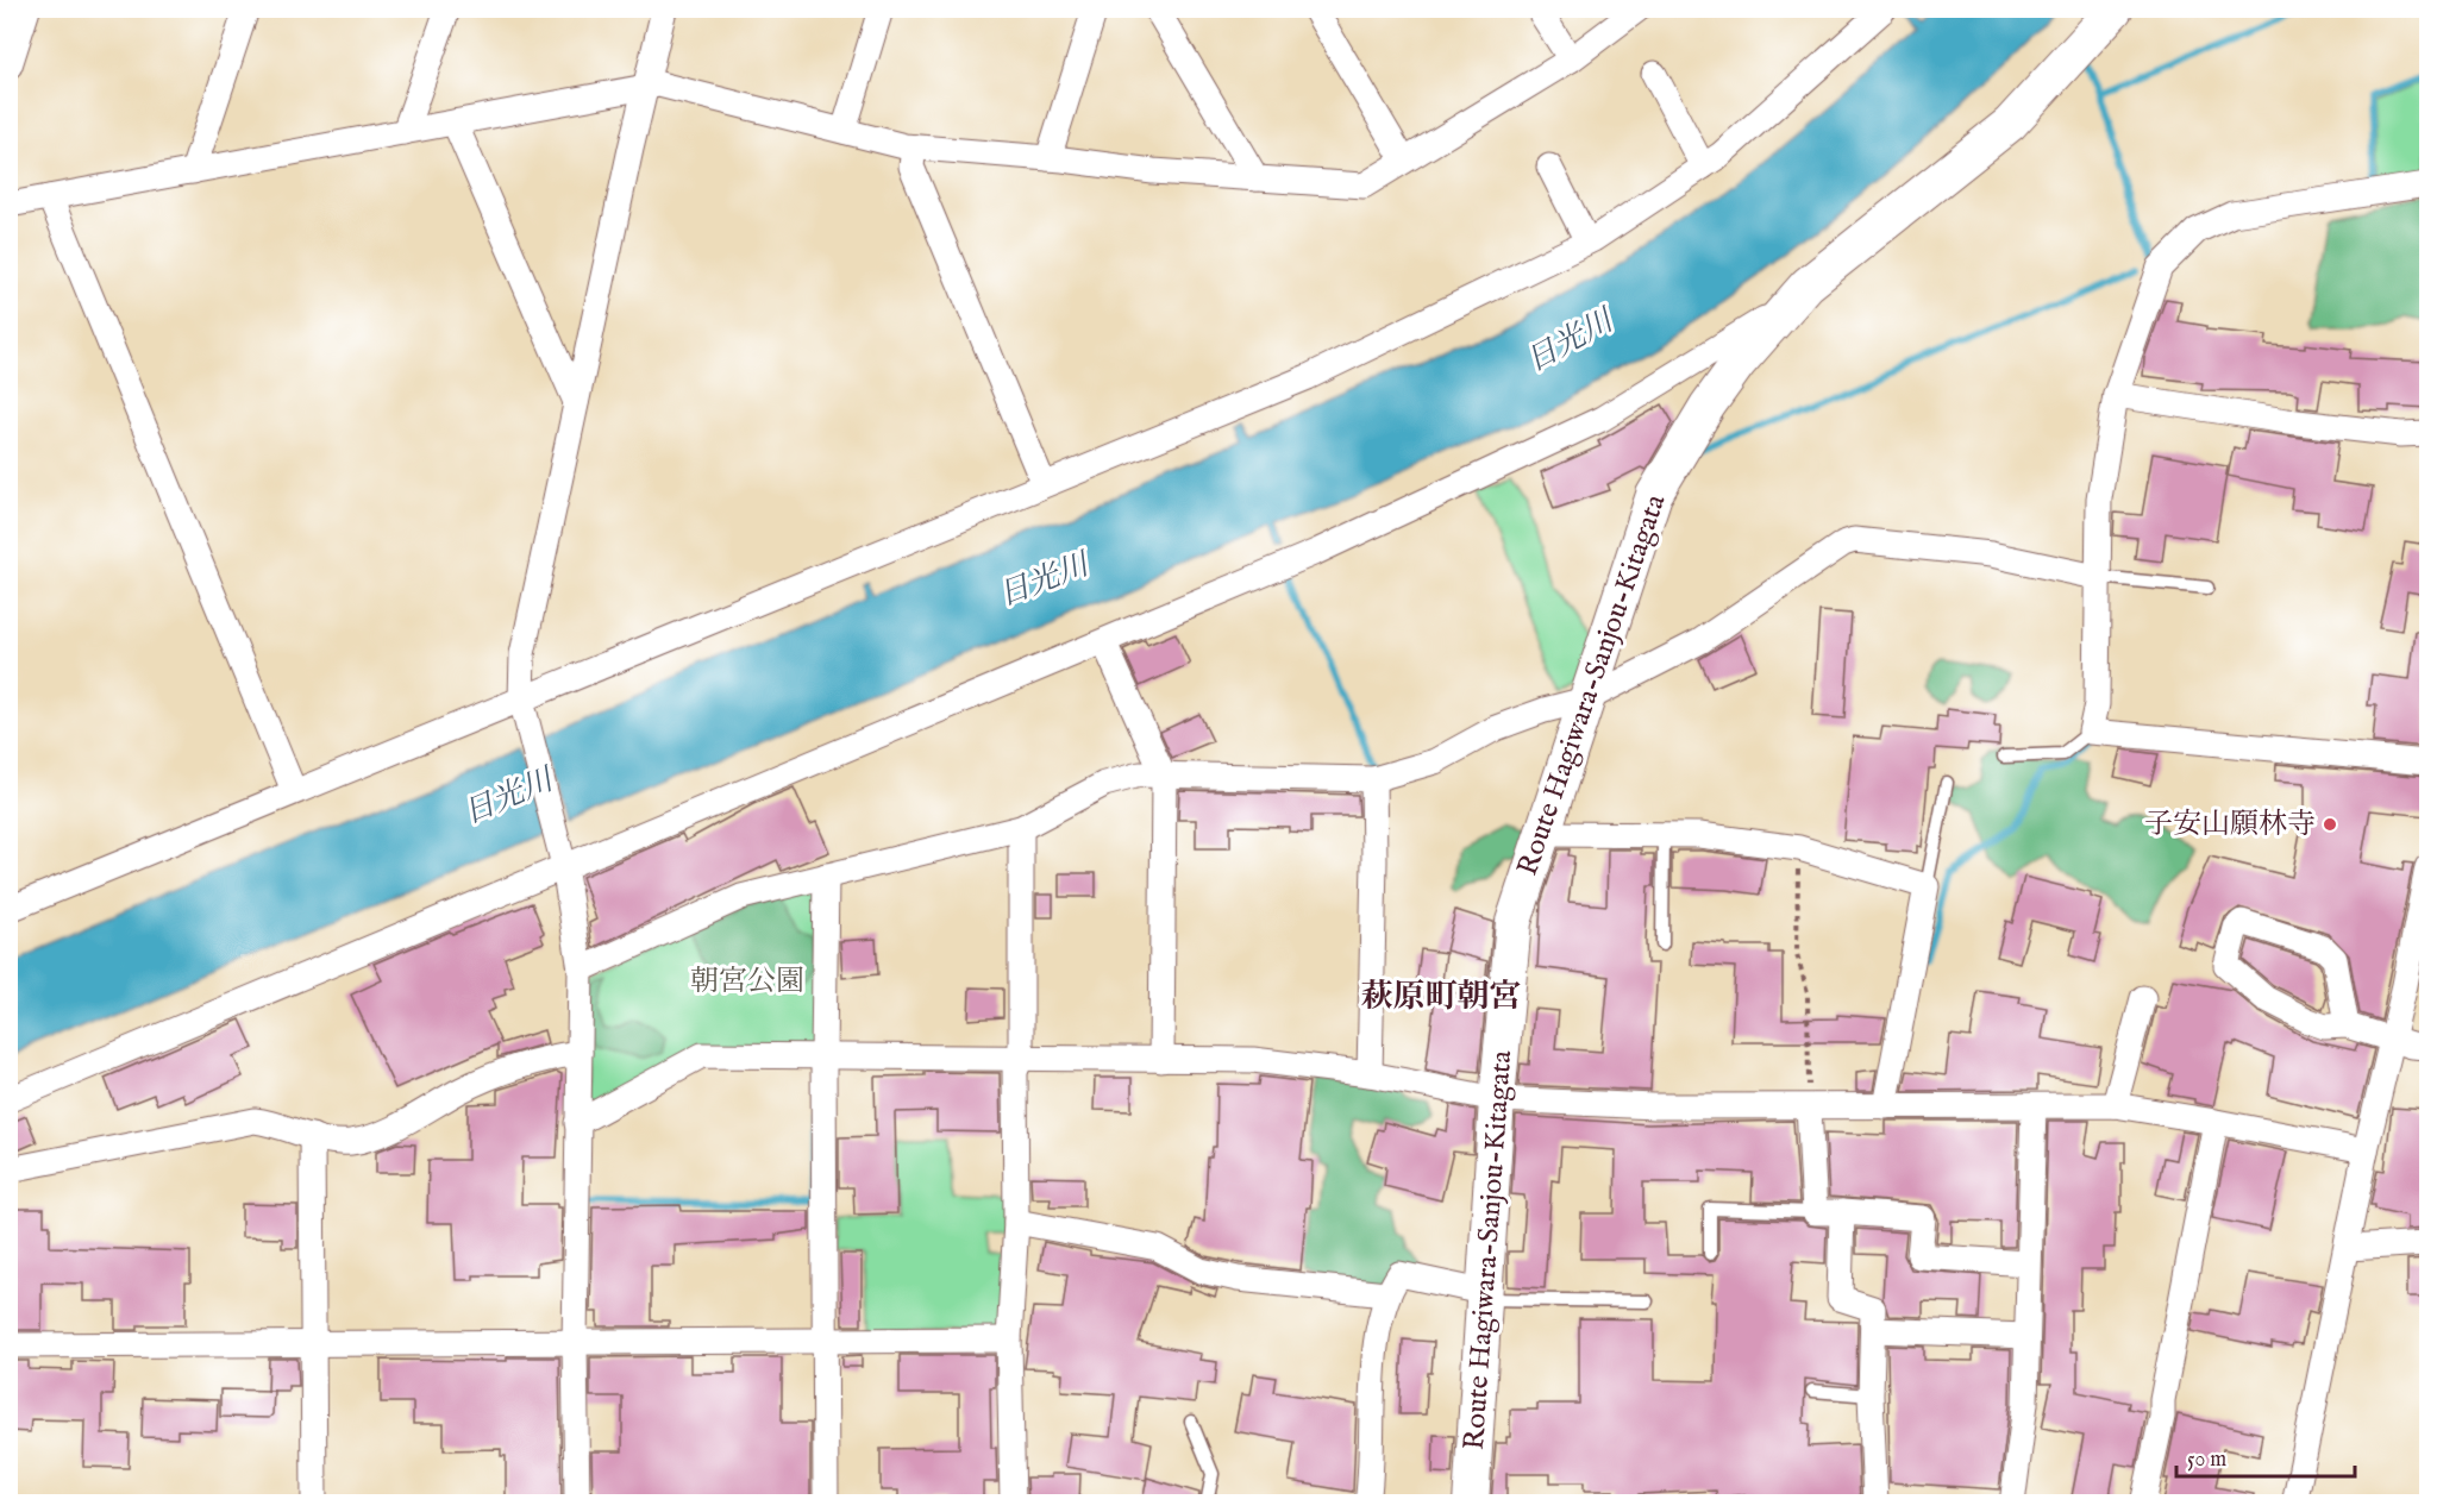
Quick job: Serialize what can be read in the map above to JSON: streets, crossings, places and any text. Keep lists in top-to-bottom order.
{
  "streets": {
    "main road": ["Route Hagiwara-Sanjou-Kitagata"]
  },
  "districts": ["萩原町朝宮"],
  "water": ["日光川"],
  "parks": ["朝宮公園"],
  "places": ["子安山願林寺"],
  "scale_bar": "50 m"
}
